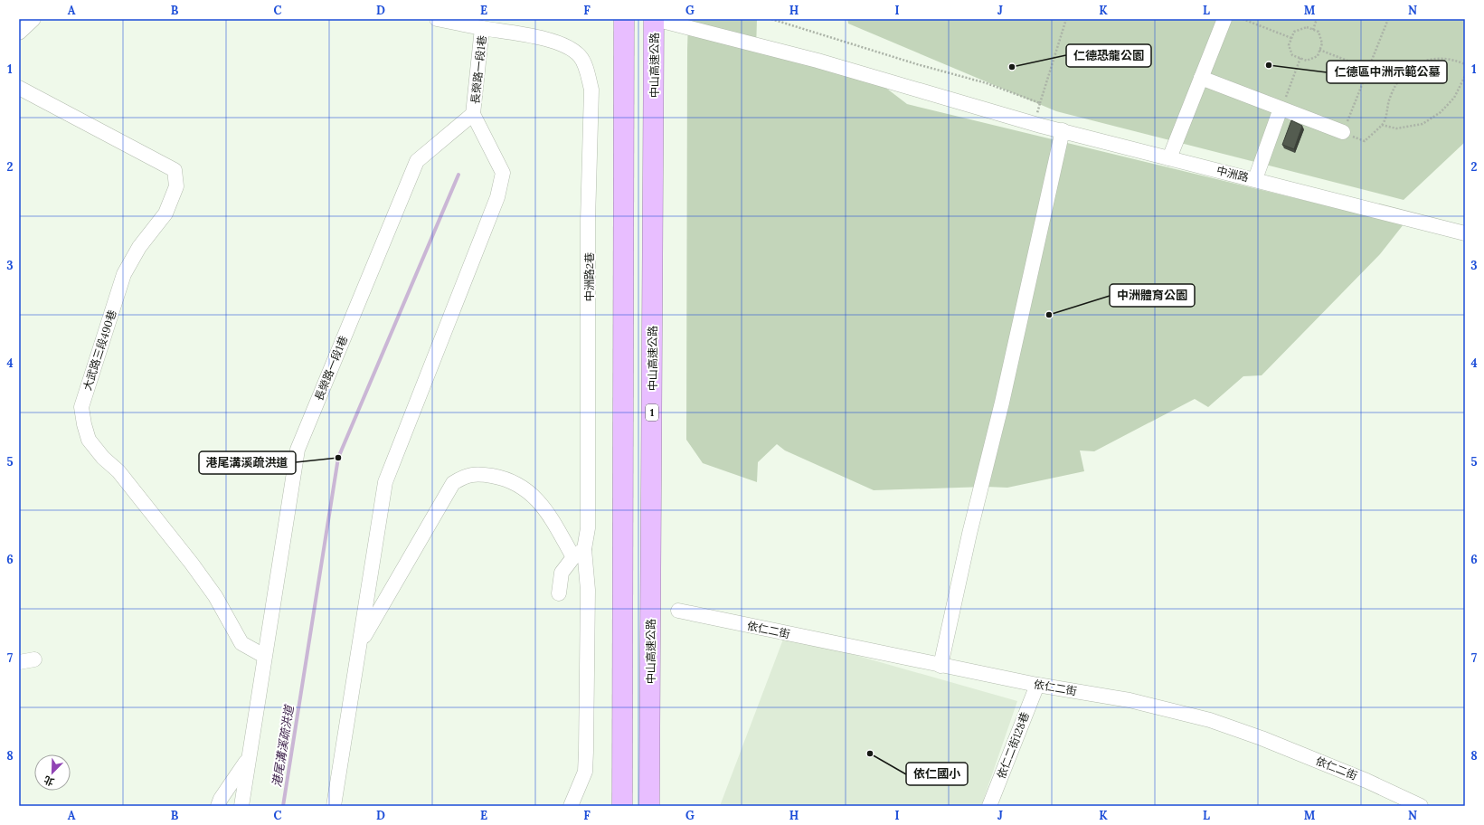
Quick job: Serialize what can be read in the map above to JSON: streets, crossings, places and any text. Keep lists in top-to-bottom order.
{
  "streets": {
    "highway": ["中山高速公路", "1"],
    "street": [
      "長榮路一段1巷",
      "中洲路",
      "中洲路2巷",
      "大武路三段490巷",
      "依仁二街",
      "依仁二街128巷"
    ]
  },
  "crossings": [
    ["中山高速公路", "中洲路"],
    ["長榮路一段1巷", "中洲路2巷"],
    ["長榮路一段1巷", "大武路三段490巷"],
    ["依仁二街", "依仁二街128巷"]
  ],
  "water": ["港尾溝溪疏洪道"],
  "places": [
    "仁德區中洲示範公墓",
    "仁德恐龍公園",
    "中洲體育公園",
    "港尾溝溪疏洪道",
    "依仁國小"
  ],
  "north": "bottom left",
  "grid": {
    "columns": [
      "A",
      "B",
      "C",
      "D",
      "E",
      "F",
      "G",
      "H",
      "I",
      "J",
      "K",
      "L",
      "M",
      "N"
    ],
    "rows": [
      "1",
      "2",
      "3",
      "4",
      "5",
      "6",
      "7",
      "8"
    ]
  }
}
